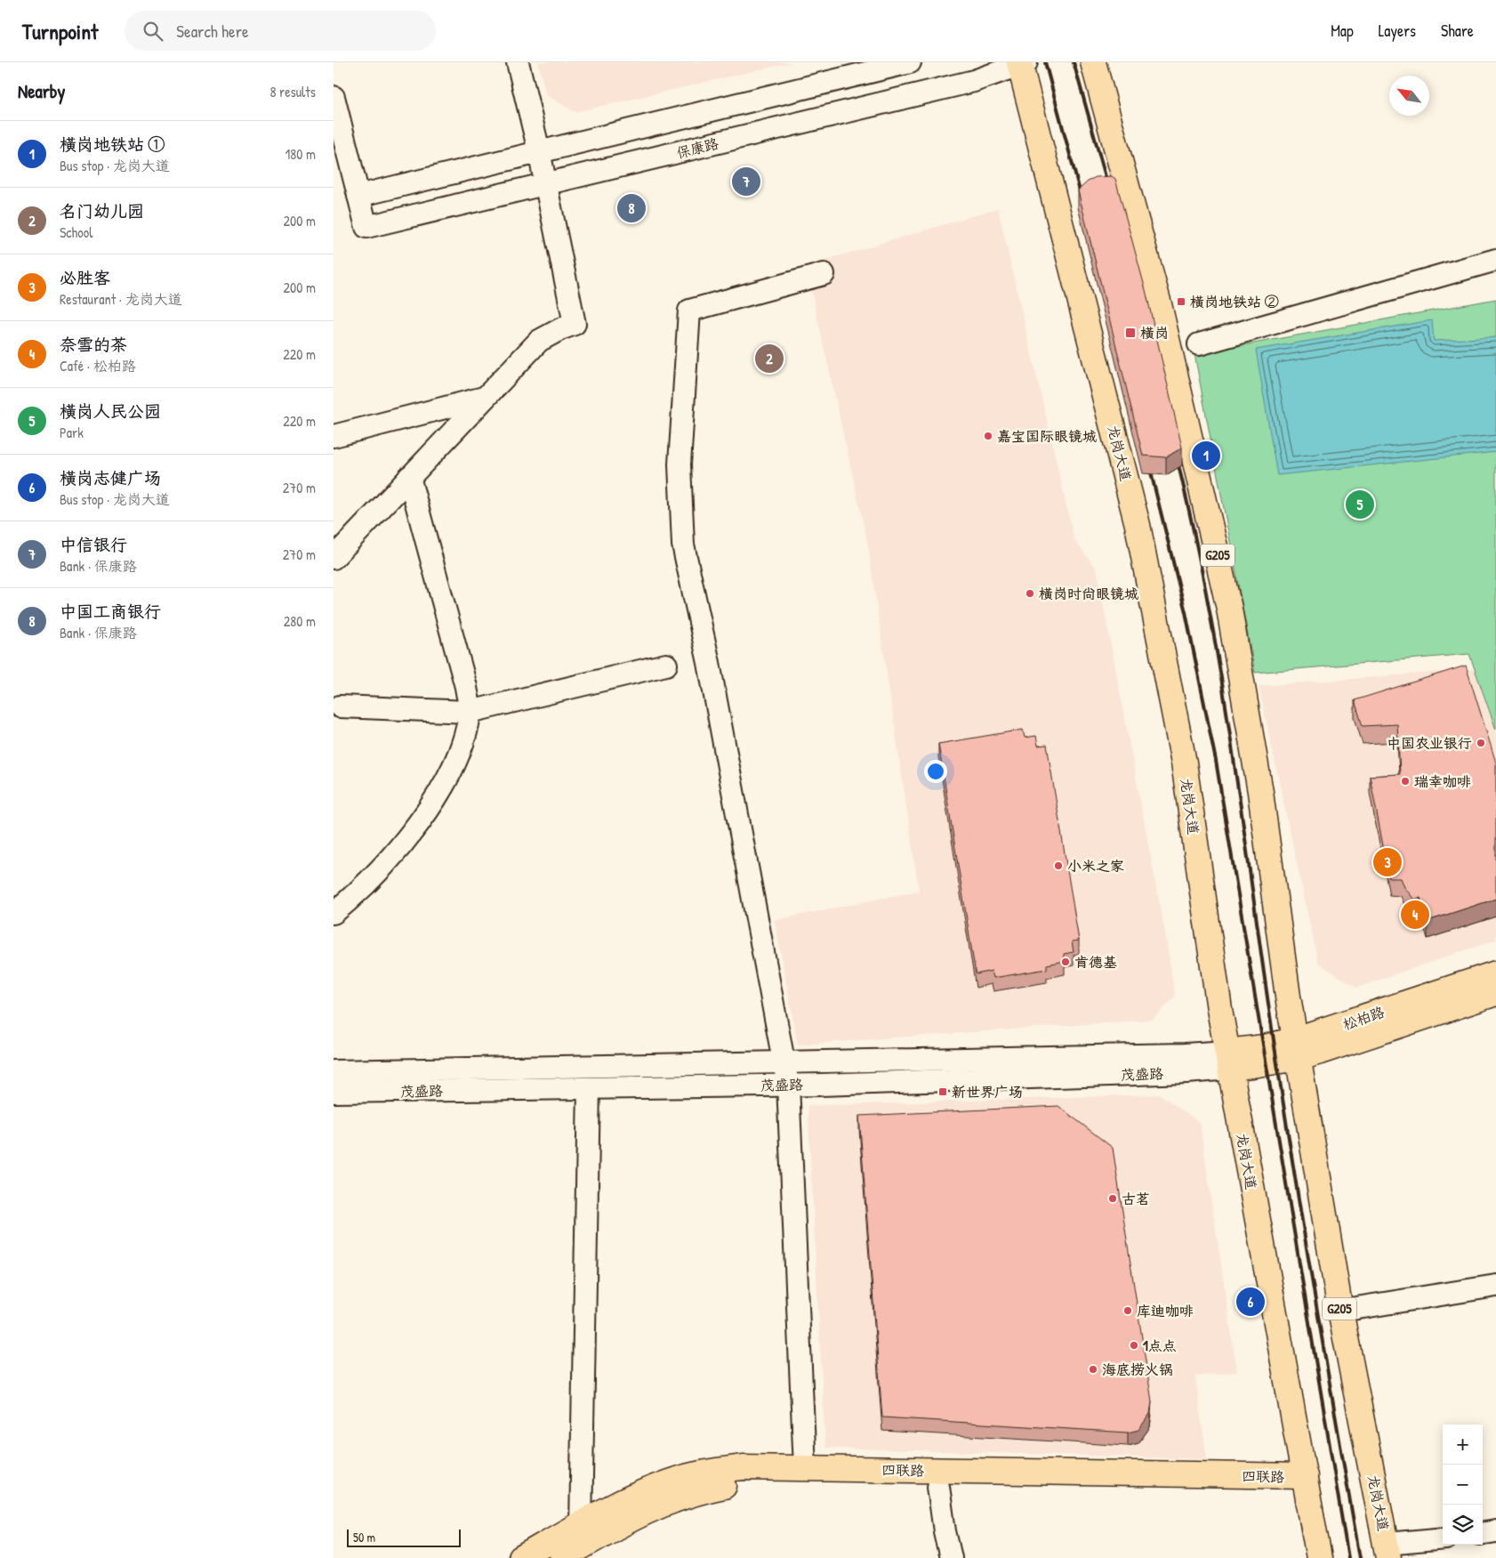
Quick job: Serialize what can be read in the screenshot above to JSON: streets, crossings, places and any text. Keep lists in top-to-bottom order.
{
  "streets": {
    "main road": [
      "龙岗大道",
      "G205",
      "松柏路",
      "四联路"
    ],
    "street": ["保康路", "茂盛路"]
  },
  "crossings": [
    ["保康路", "龙岗大道"],
    ["龙岗大道", "松柏路"],
    ["龙岗大道", "茂盛路"],
    ["龙岗大道", "四联路"],
    ["松柏路", "茂盛路"]
  ],
  "places": {
    "transit": ["横岗地铁站 ②", "横岗", "新世界广场"],
    "other": [
      "嘉宝国际眼镜城",
      "横岗时尚眼镜城",
      "中国农业银行",
      "瑞幸咖啡",
      "小米之家",
      "肯德基",
      "古茗",
      "库迪咖啡",
      "1点点",
      "海底捞火锅"
    ]
  },
  "scale_bar": "50 m",
  "north": "top left",
  "page": {
    "header": "Turnpoint",
    "search": "Search here",
    "nav": ["Map", "Layers", "Share"],
    "heading": ["Nearby", "8 results"],
    "list": [
      {
        "mark": "1",
        "name": "横岗地铁站 ①",
        "note": "Bus stop · 龙岗大道",
        "value": "180 m"
      },
      {
        "mark": "2",
        "name": "名门幼儿园",
        "note": "School",
        "value": "200 m"
      },
      {
        "mark": "3",
        "name": "必胜客",
        "note": "Restaurant · 龙岗大道",
        "value": "200 m"
      },
      {
        "mark": "4",
        "name": "奈雪的茶",
        "note": "Café · 松柏路",
        "value": "220 m"
      },
      {
        "mark": "5",
        "name": "横岗人民公园",
        "note": "Park",
        "value": "220 m"
      },
      {
        "mark": "6",
        "name": "横岗志健广场",
        "note": "Bus stop · 龙岗大道",
        "value": "270 m"
      },
      {
        "mark": "7",
        "name": "中信银行",
        "note": "Bank · 保康路",
        "value": "270 m"
      },
      {
        "mark": "8",
        "name": "中国工商银行",
        "note": "Bank · 保康路",
        "value": "280 m"
      }
    ],
    "pins": [
      "7",
      "8",
      "2",
      "1",
      "5",
      "3",
      "4",
      "6"
    ],
    "map_buttons": ["+", "−"],
    "scale": "50 m"
  }
}
